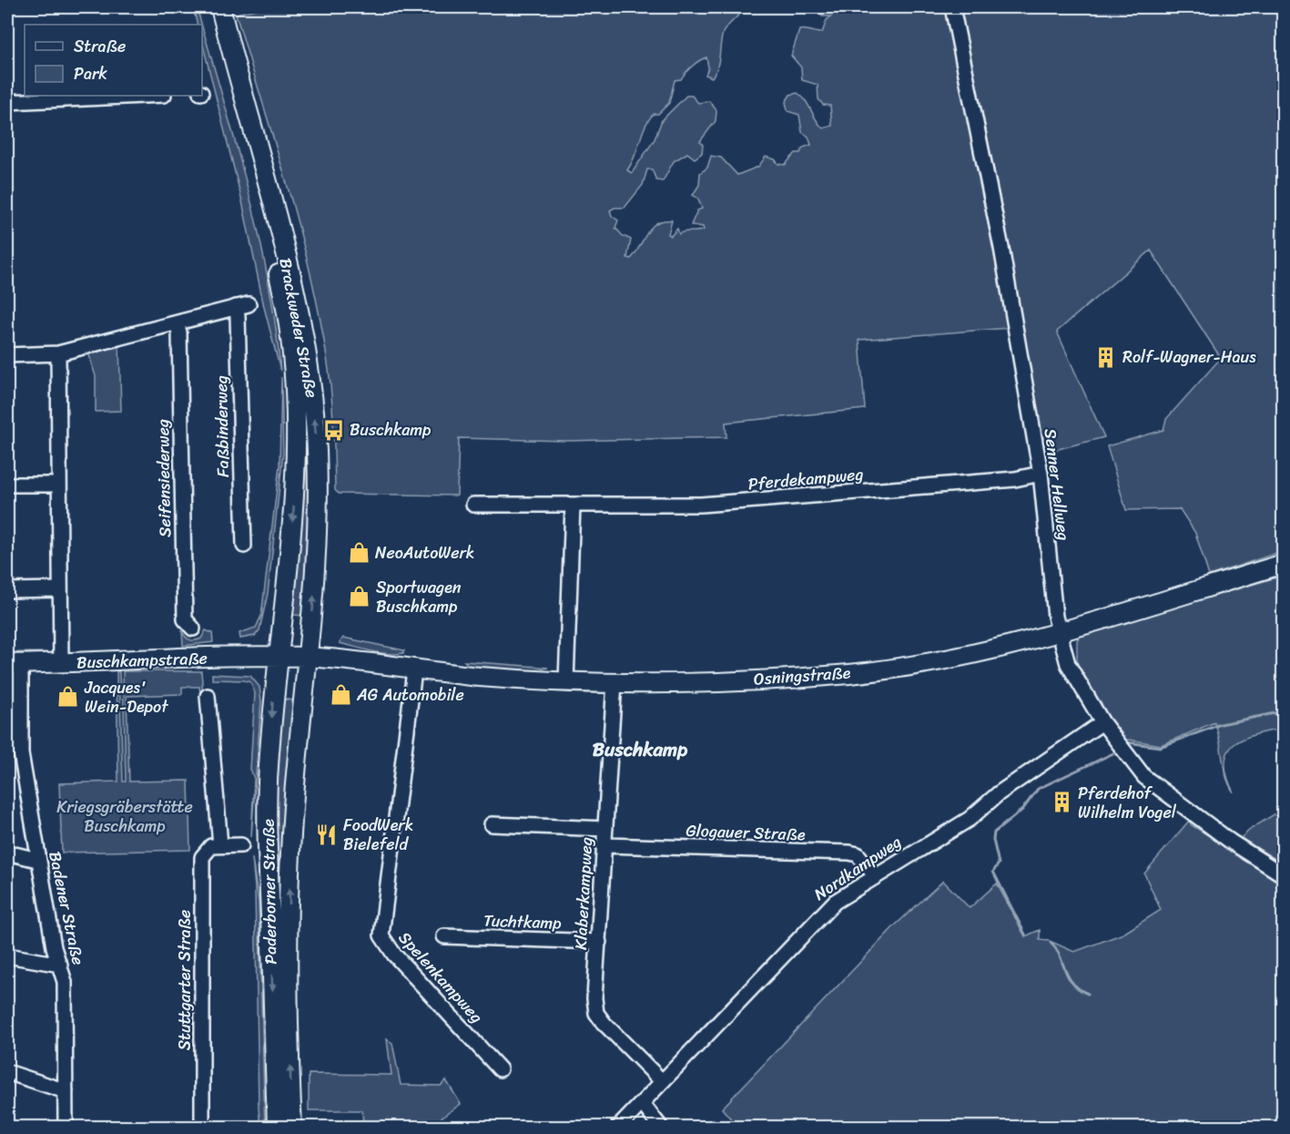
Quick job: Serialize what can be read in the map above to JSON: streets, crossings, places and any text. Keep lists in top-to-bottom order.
{
  "streets": {
    "main road": [
      "Brackweder Straße",
      "Buschkampstraße",
      "Osningstraße",
      "Paderborner Straße"
    ],
    "street": [
      "Faßbinderweg",
      "Seifensiederweg",
      "Pferdekampweg",
      "Senner Hellweg",
      "Glogauer Straße",
      "Nordkampweg",
      "Klaberkampweg",
      "Badener Straße",
      "Tuchtkamp",
      "Spelenkampweg",
      "Stuttgarter Straße"
    ]
  },
  "crossings": [
    ["Brackweder Straße", "Buschkampstraße"],
    ["Brackweder Straße", "Osningstraße"],
    ["Brackweder Straße", "Paderborner Straße"],
    ["Faßbinderweg", "Seifensiederweg"],
    ["Pferdekampweg", "Senner Hellweg"],
    ["Senner Hellweg", "Osningstraße"],
    ["Senner Hellweg", "Nordkampweg"],
    ["Buschkampstraße", "Osningstraße"],
    ["Buschkampstraße", "Paderborner Straße"],
    ["Buschkampstraße", "Badener Straße"],
    ["Osningstraße", "Paderborner Straße"],
    ["Osningstraße", "Klaberkampweg"],
    ["Osningstraße", "Spelenkampweg"],
    ["Glogauer Straße", "Nordkampweg"],
    ["Glogauer Straße", "Klaberkampweg"],
    ["Nordkampweg", "Klaberkampweg"],
    ["Klaberkampweg", "Tuchtkamp"]
  ],
  "districts": ["Buschkamp"],
  "parks": ["Kriegsgräberstätte Buschkamp"],
  "places": {
    "building": ["Rolf-Wagner-Haus", "Pferdehof Wilhelm Vogel"],
    "bus stop": ["Buschkamp"],
    "shop": [
      "NeoAutoWerk",
      "Sportwagen Buschkamp",
      "AG Automobile",
      "Jacques' Wein-Depot"
    ],
    "restaurant": ["FoodWerk Bielefeld"]
  },
  "legend": ["Straße", "Park"]
}
